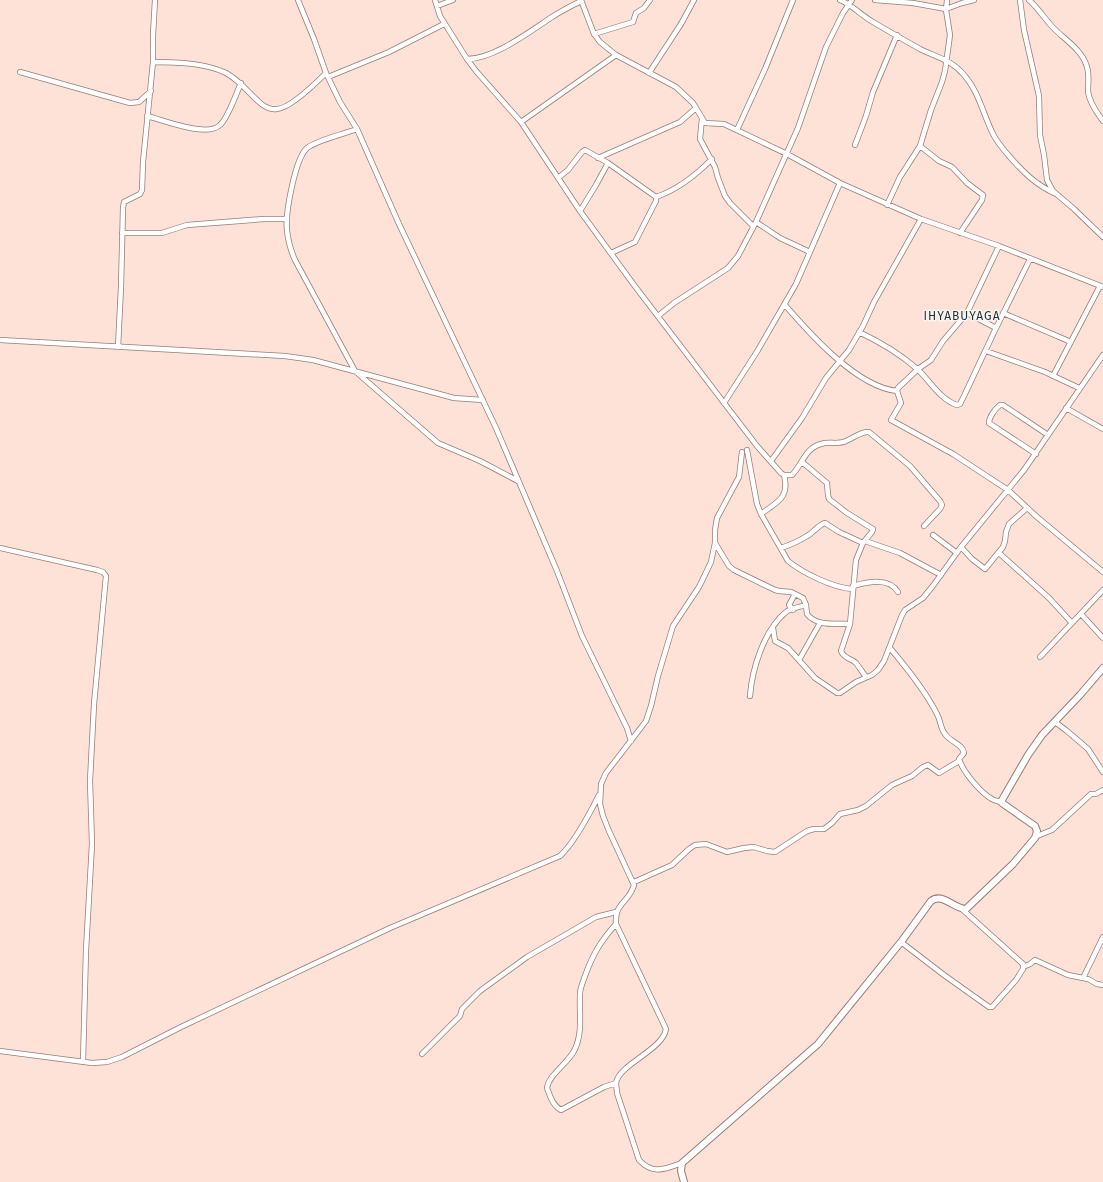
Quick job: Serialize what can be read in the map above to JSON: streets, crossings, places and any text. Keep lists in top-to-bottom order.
{
  "districts": ["IHYABUYAGA"]
}
